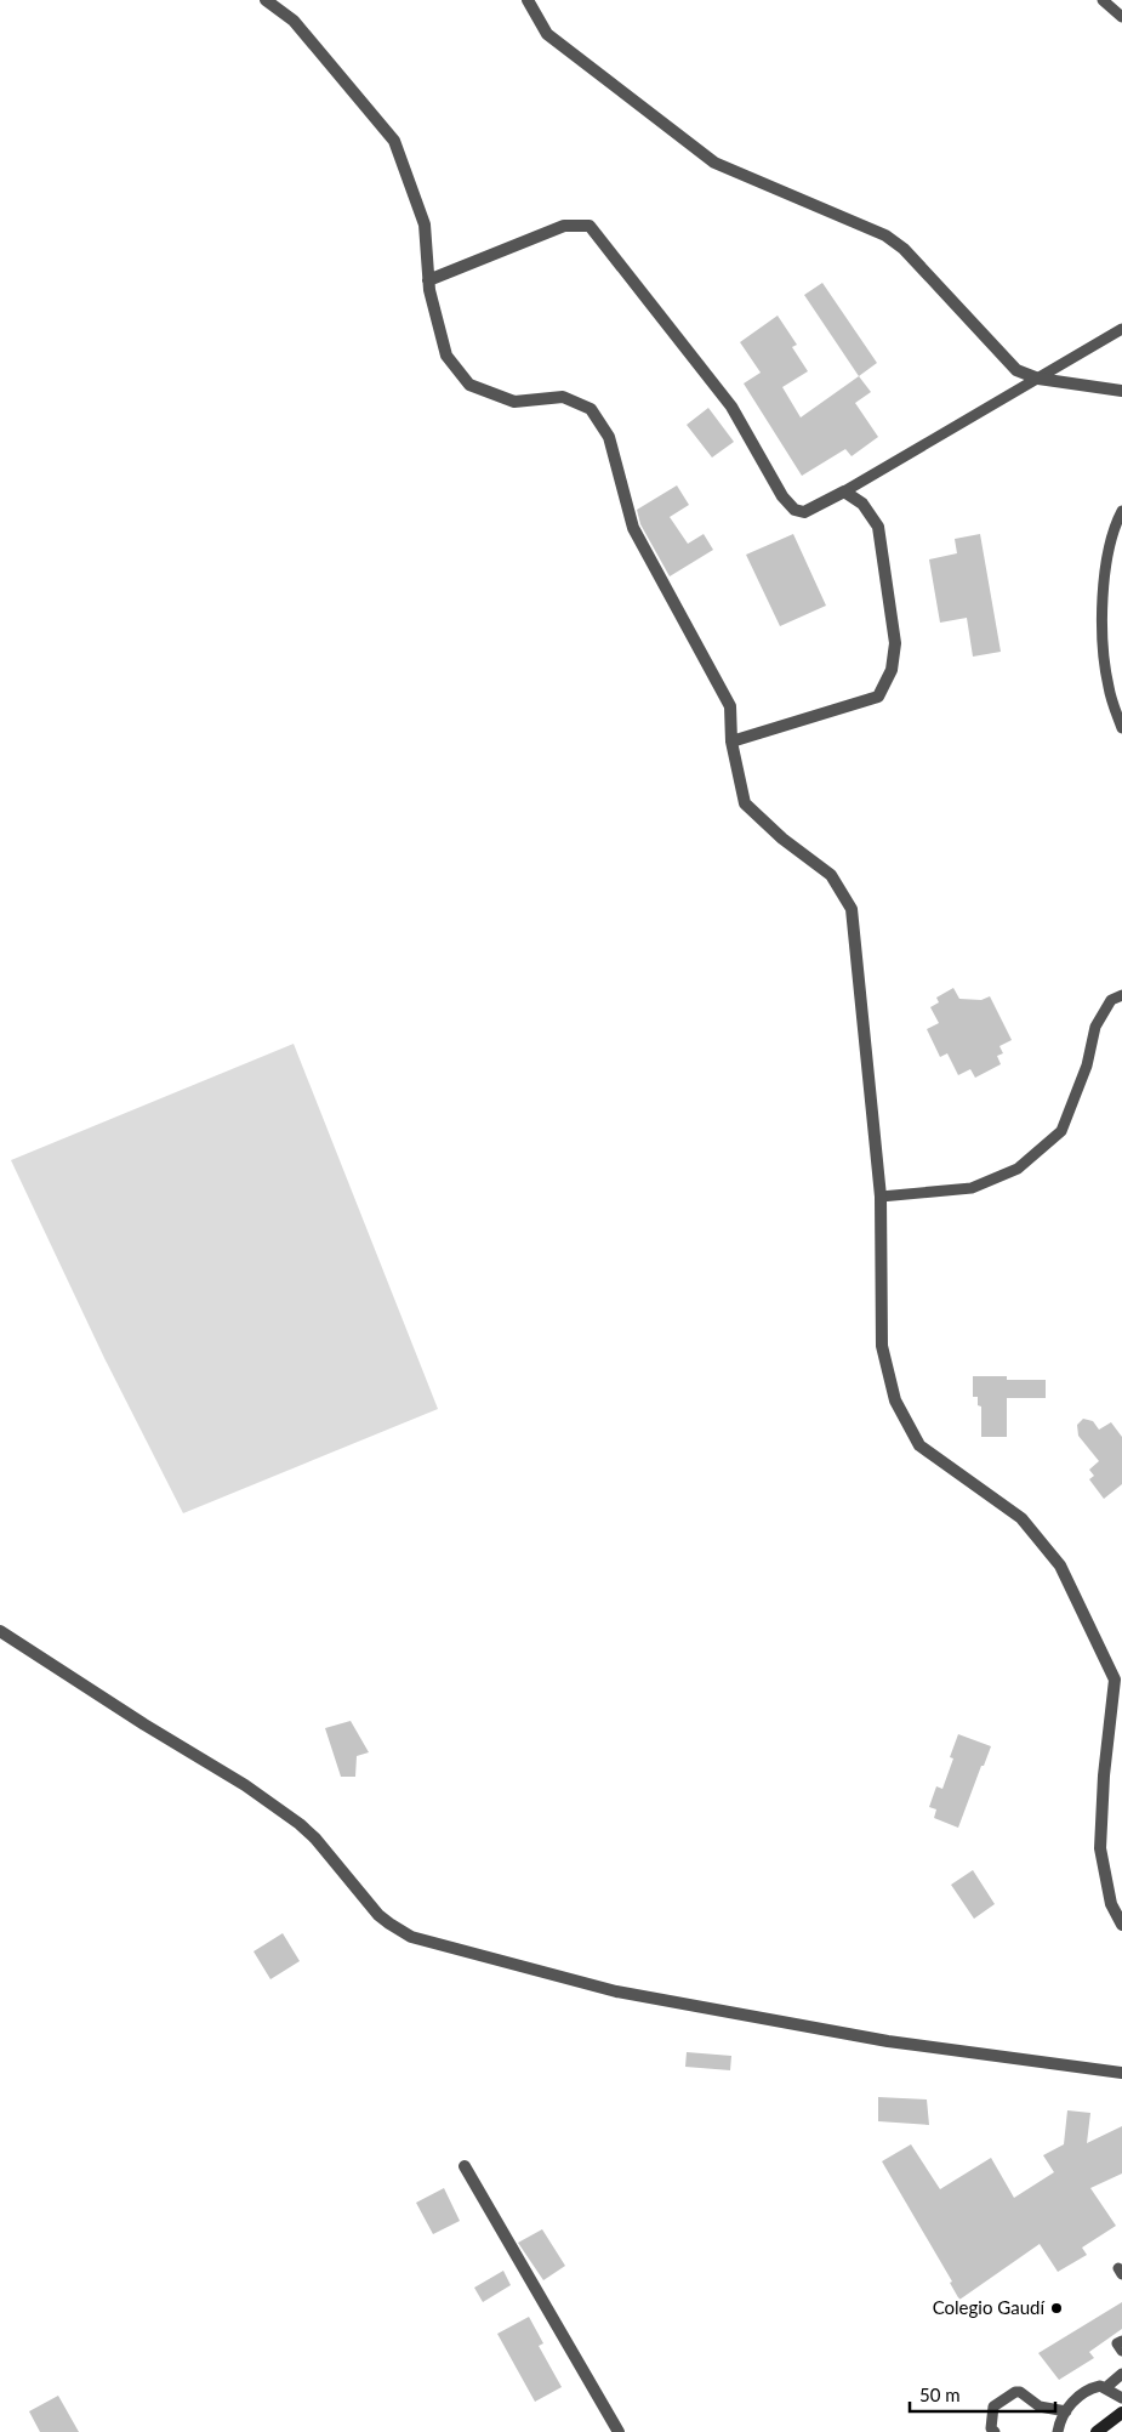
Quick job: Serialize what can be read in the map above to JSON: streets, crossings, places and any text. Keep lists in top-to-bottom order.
{
  "places": ["Colegio Gaudí"],
  "scale_bar": "50 m"
}
